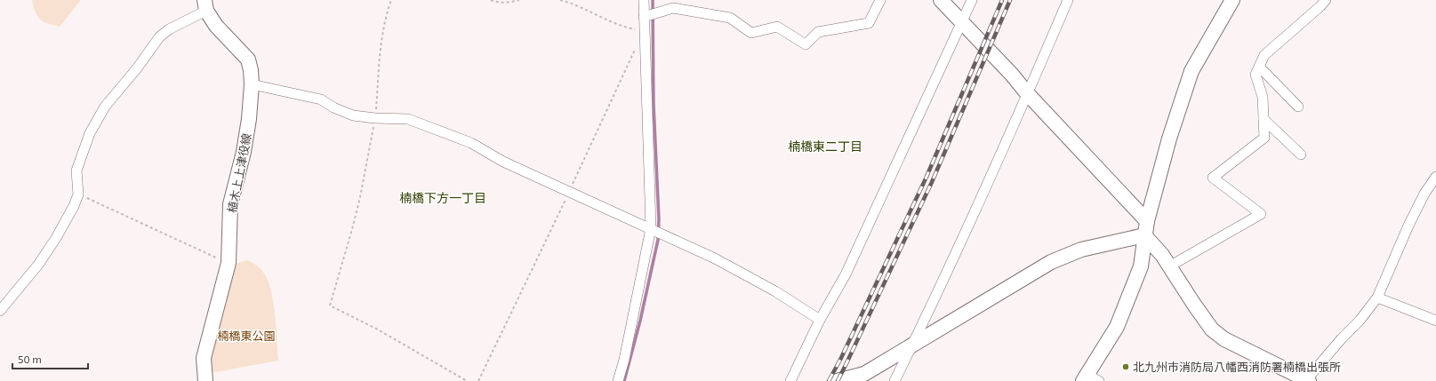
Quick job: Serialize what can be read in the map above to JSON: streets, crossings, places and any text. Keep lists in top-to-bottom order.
{
  "streets": {
    "street": ["植木上上津役線"]
  },
  "districts": ["楠橋東二丁目", "楠橋下方一丁目"],
  "parks": ["楠橋東公園"],
  "places": ["北九州市消防局八幡西消防署楠橋出張所"],
  "scale_bar": "50 m"
}
